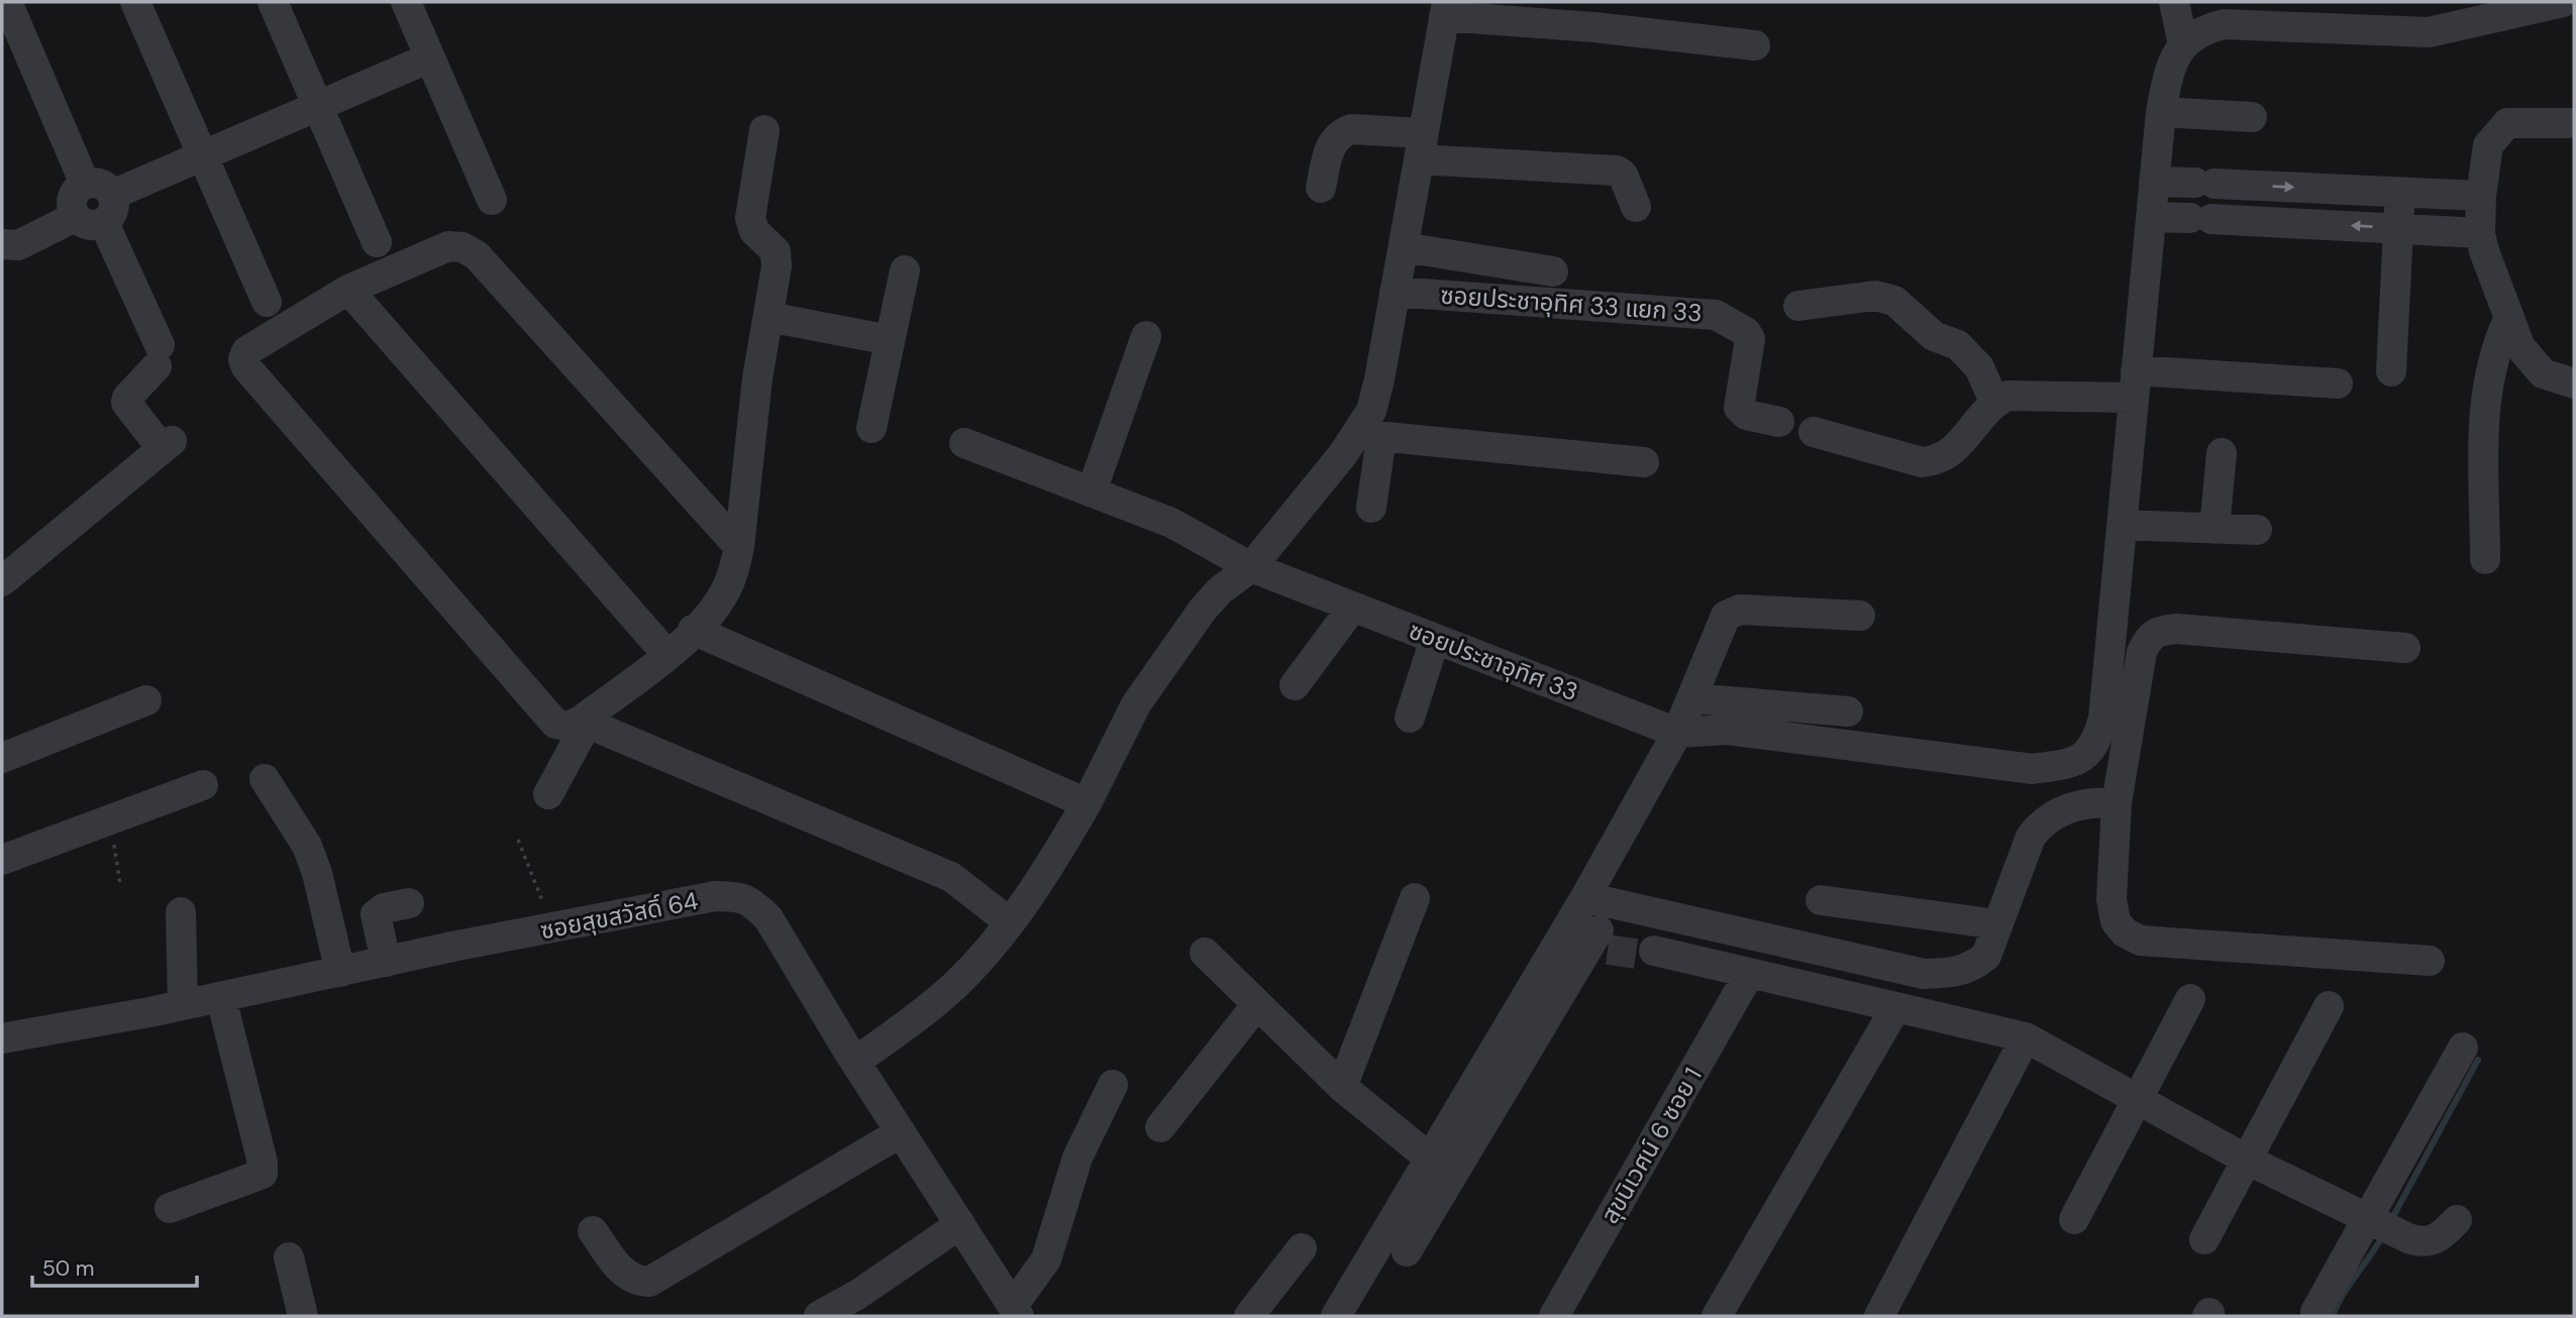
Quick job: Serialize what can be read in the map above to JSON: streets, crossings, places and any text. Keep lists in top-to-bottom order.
{
  "streets": {
    "street": [
      "ซอยประชาอุทิศ 33 แยก 33",
      "ซอยประชาอุทิศ 33",
      "ซอยสุขสวัสดิ์ 64",
      "สุขนิเวศน์ 6 ซอย 1"
    ]
  },
  "scale_bar": "50 m"
}
